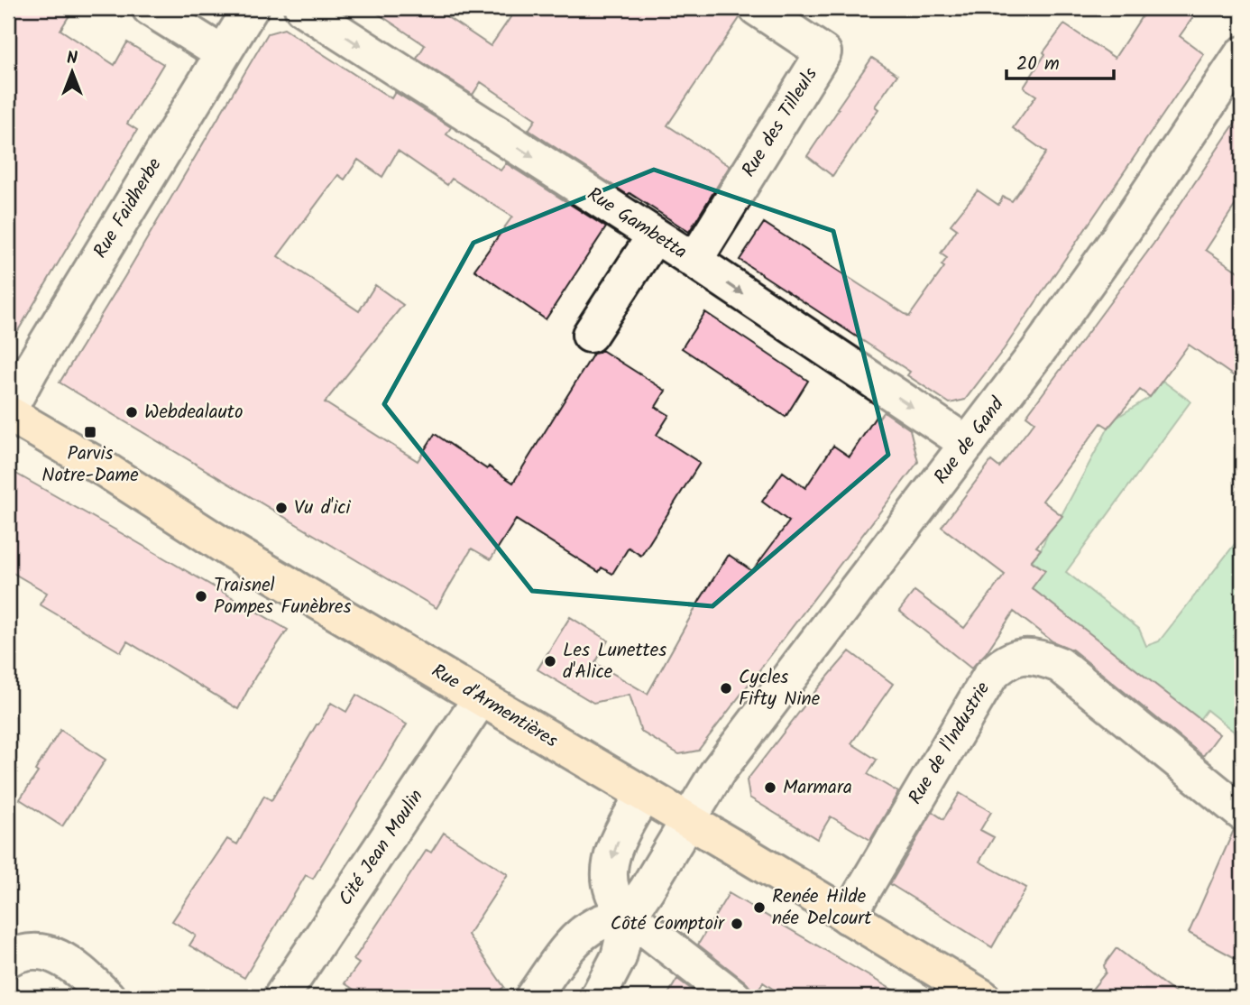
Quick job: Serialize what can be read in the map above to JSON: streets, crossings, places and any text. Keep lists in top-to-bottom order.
{
  "streets": {
    "main road": ["Rue d'Armentières"],
    "street": [
      "Rue des Tilleuls",
      "Rue Faidherbe",
      "Rue Gambetta",
      "Rue de Gand",
      "Rue de l'Industrie",
      "Cité Jean Moulin"
    ]
  },
  "crossings": [
    ["Rue des Tilleuls", "Rue Gambetta"],
    ["Rue Faidherbe", "Rue d'Armentières"],
    ["Rue Gambetta", "Rue de Gand"],
    ["Rue de Gand", "Rue d'Armentières"],
    ["Rue d'Armentières", "Rue de l'Industrie"],
    ["Rue d'Armentières", "Cité Jean Moulin"]
  ],
  "one_way": ["Rue Gambetta"],
  "places": {
    "other": [
      "Webdealauto",
      "Vu d'ici",
      "Traisnel Pompes Funèbres",
      "Les Lunettes d'Alice",
      "Cycles Fifty Nine",
      "Marmara",
      "Renée Hilde née Delcourt",
      "Côté Comptoir"
    ],
    "transit": ["Parvis Notre-Dame"]
  },
  "scale_bar": "20 m",
  "north": "top"
}
